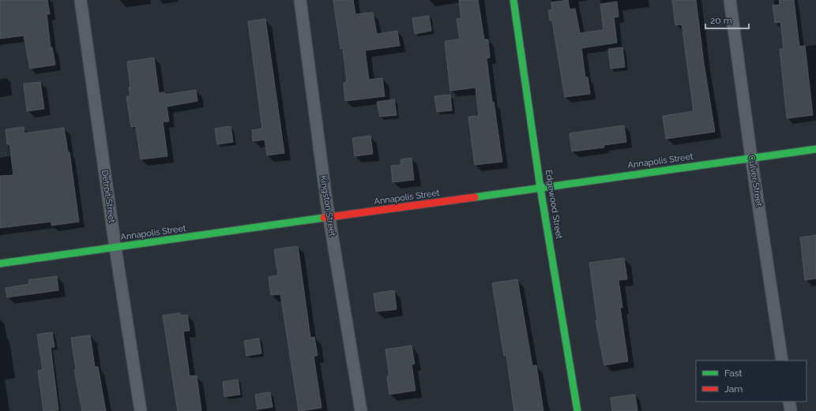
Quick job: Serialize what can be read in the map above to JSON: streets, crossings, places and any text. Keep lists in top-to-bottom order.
{
  "streets": {
    "street": [
      "Annapolis Street",
      "Culver Street",
      "Detroit Street",
      "Edgewood Street",
      "Kingston Street"
    ]
  },
  "crossings": [
    ["Annapolis Street", "Culver Street"],
    ["Annapolis Street", "Detroit Street"],
    ["Annapolis Street", "Edgewood Street"],
    ["Annapolis Street", "Kingston Street"]
  ],
  "legend": ["Fast", "Jam"],
  "scale_bar": "20 m"
}
